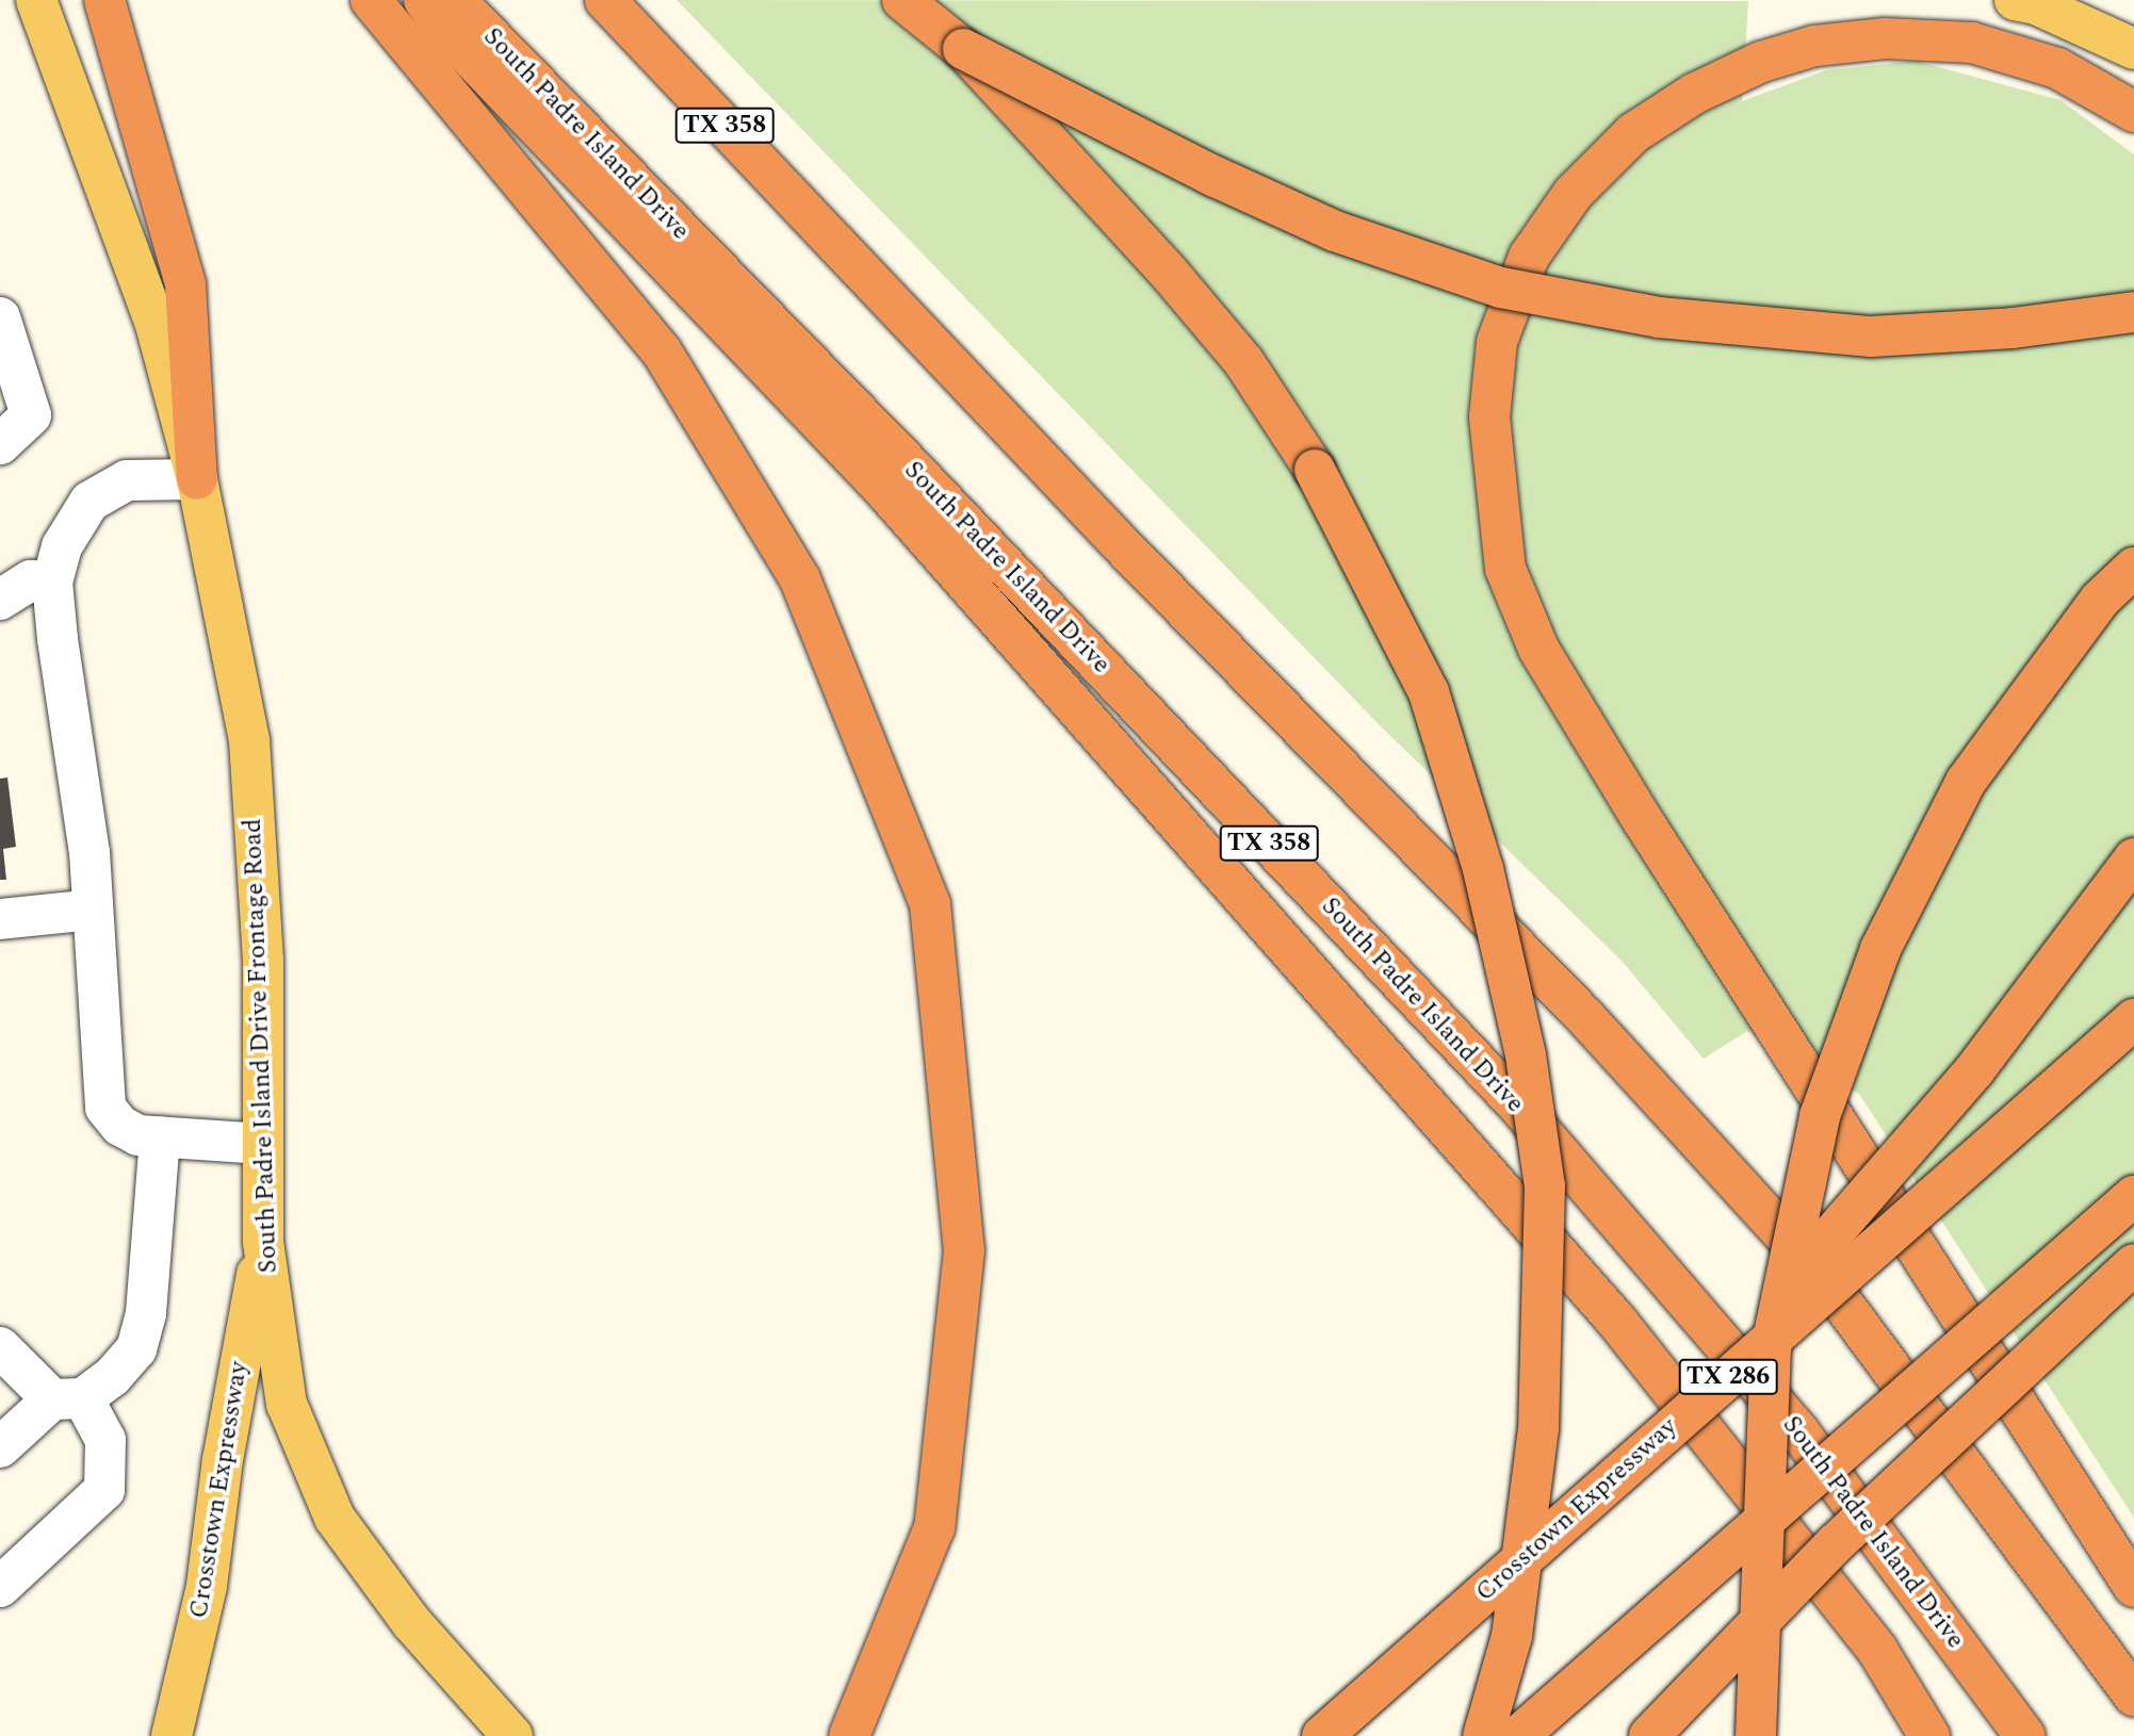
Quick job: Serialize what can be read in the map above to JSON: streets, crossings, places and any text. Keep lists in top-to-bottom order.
{
  "streets": {
    "highway": [
      "TX 358",
      "South Padre Island Drive",
      "TX 286",
      "Crosstown Expressway"
    ],
    "main road": ["South Padre Island Drive Frontage Road"]
  },
  "crossings": [
    ["South Padre Island Drive Frontage Road", "Crosstown Expressway"]
  ]
}
